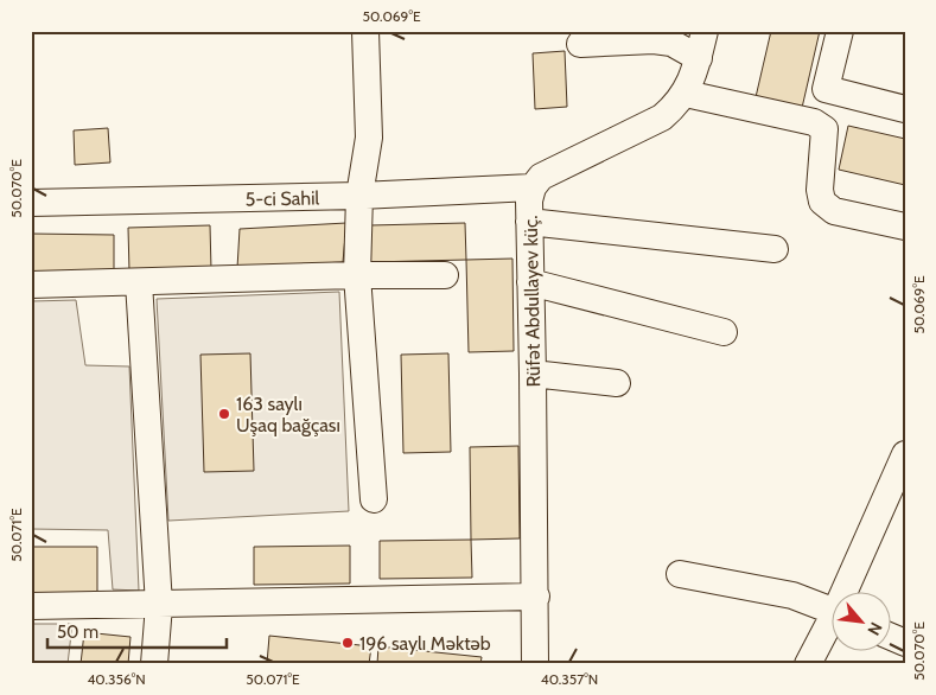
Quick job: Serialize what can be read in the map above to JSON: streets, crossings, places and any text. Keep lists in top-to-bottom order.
{
  "streets": {
    "street": ["5-ci Sahil", "Rüfət Abdullayev küç."]
  },
  "crossings": [
    ["5-ci Sahil", "Rüfət Abdullayev küç."]
  ],
  "places": ["163 saylı Uşaq bağçası", "196 saylı Məktəb"],
  "scale_bar": "50 m",
  "north": "bottom right",
  "coordinates": [
    "50.069°E",
    "50.070°E",
    "50.071°E",
    "40.356°N",
    "40.357°N"
  ]
}
